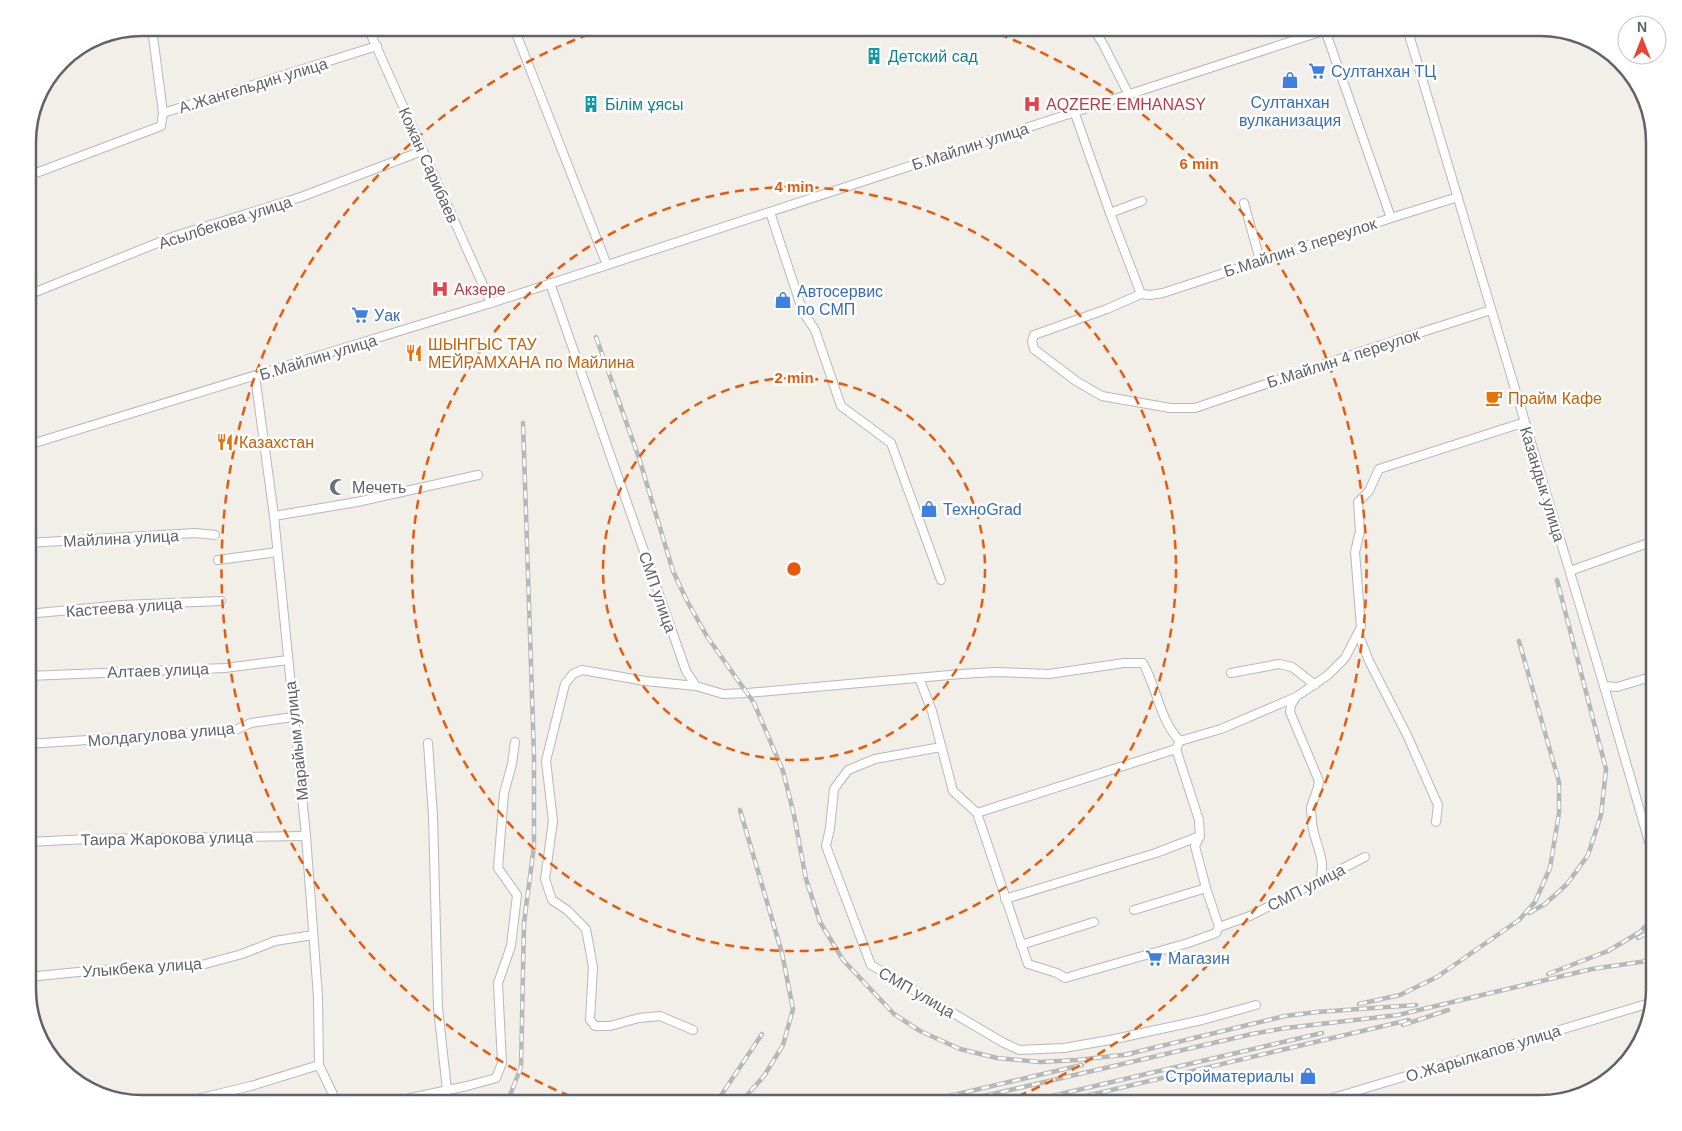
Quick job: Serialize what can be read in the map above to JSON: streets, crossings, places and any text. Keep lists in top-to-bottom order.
{
  "streets": {
    "street": [
      "А.Жангельдин улица",
      "Б.Майлин улица",
      "Кожан Сарибаев",
      "Асылбекова улица",
      "Б.Майлин 3 переулок",
      "Б.Майлин 4 переулок",
      "Казандык улица",
      "Майлина улица",
      "СМП улица",
      "Кастеева улица",
      "Алтаев улица",
      "Молдагулова улица",
      "Марайым улица",
      "Таира Жарокова улица",
      "Улыкбека улица",
      "О.Жарылкапов улица"
    ]
  },
  "crossings": [
    ["А.Жангельдин улица", "Кожан Сарибаев"],
    ["Б.Майлин улица", "Кожан Сарибаев"],
    ["Б.Майлин улица", "СМП улица"],
    ["Б.Майлин улица", "Марайым улица"],
    ["Кожан Сарибаев", "Асылбекова улица"],
    ["Б.Майлин 3 переулок", "Б.Майлин 4 переулок"],
    ["Б.Майлин 3 переулок", "Казандык улица"],
    ["Б.Майлин 4 переулок", "Казандык улица"],
    ["Алтаев улица", "Марайым улица"],
    ["Молдагулова улица", "Марайым улица"],
    ["Марайым улица", "Таира Жарокова улица"],
    ["Марайым улица", "Улыкбека улица"]
  ],
  "places": {
    "building": ["Детский сад", "Білім ұясы"],
    "supermarket": ["Султанхан ТЦ", "Уак", "Магазин"],
    "shop": [
      "Султанхан вулканизация",
      "Автосервис по СМП",
      "ТехноGrad",
      "Стройматериалы"
    ],
    "hospital": ["AQZERE EMHANASY", "Акзере"],
    "restaurant": ["ШЫНГЫС ТАУ МЕЙРАМХАНА по Майлина", "Казахстан"],
    "cafe": ["Прайм Кафе"],
    "mosque": ["Мечеть"]
  },
  "north": "top",
  "rings": ["6 min", "4 min", "2 min"]
}
